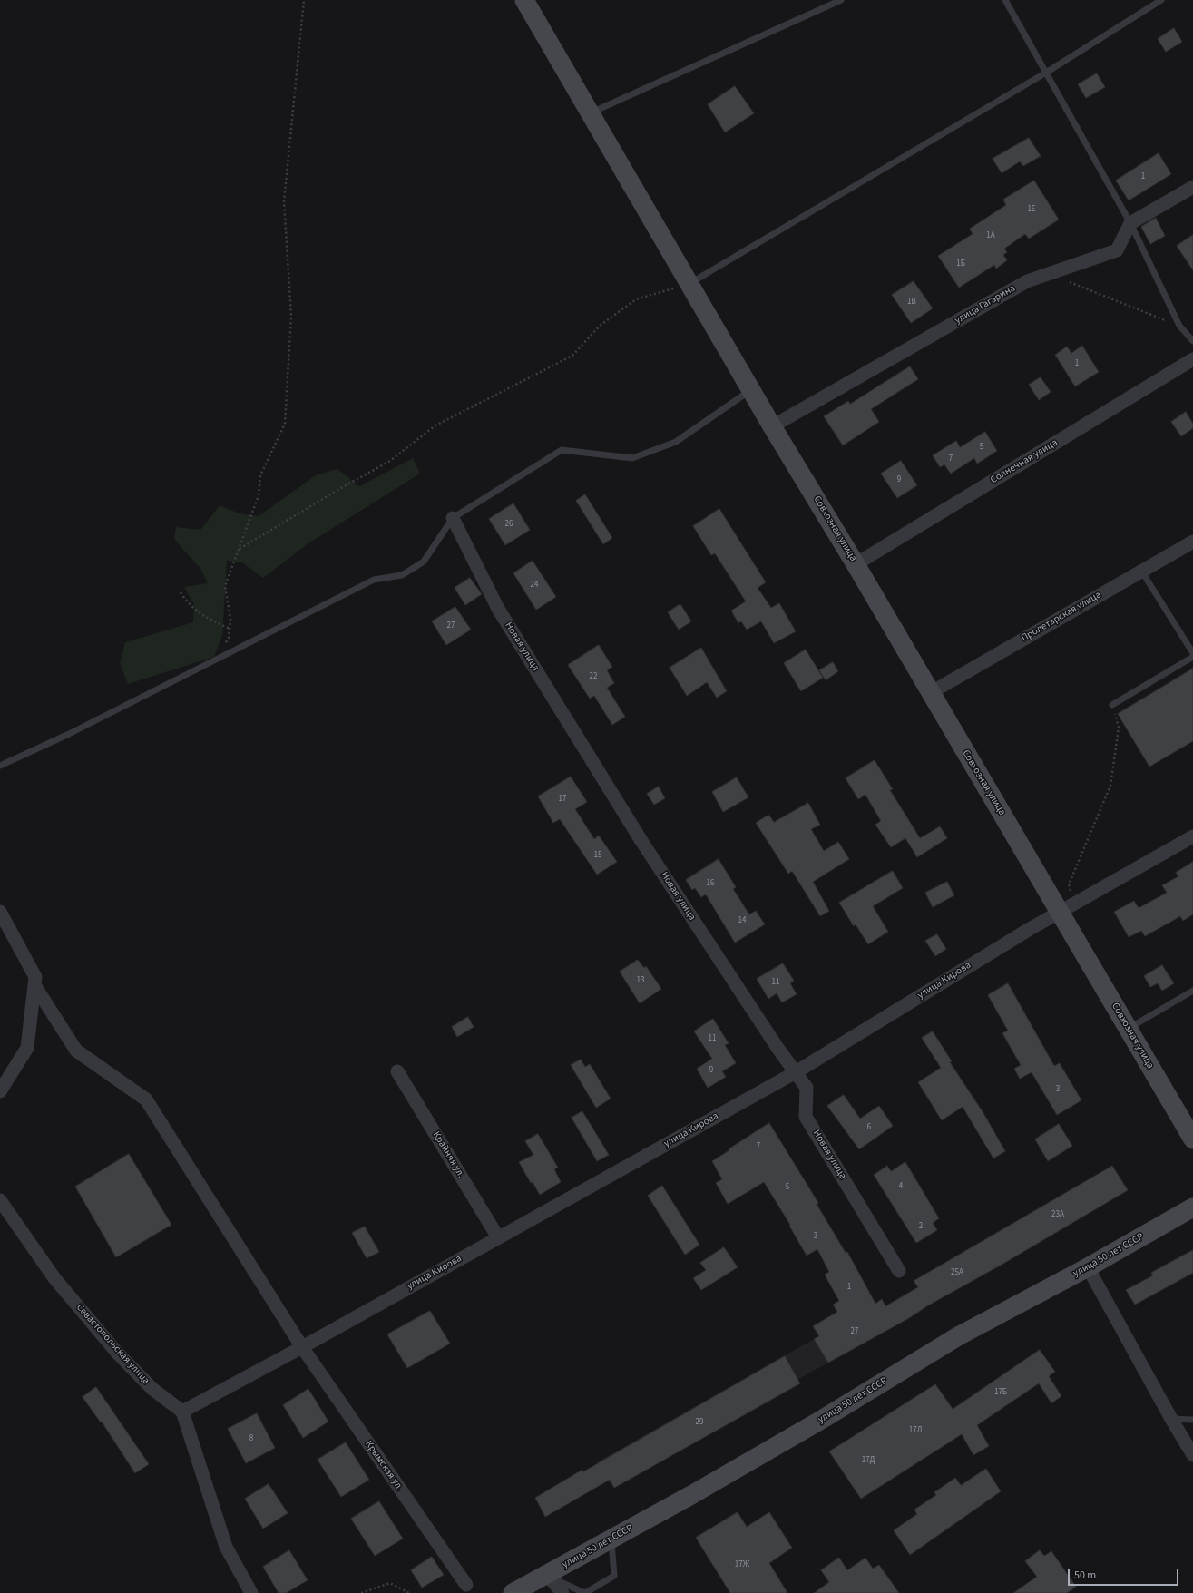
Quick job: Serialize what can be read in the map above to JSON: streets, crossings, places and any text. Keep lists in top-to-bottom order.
{
  "streets": {
    "main road": ["Совхозная улица", "улица 50 лет СССР"],
    "street": [
      "улица Гагарина",
      "Солнечная улица",
      "Пролетарская улица",
      "Новая улица",
      "улица Кирова",
      "Крайняя ул.",
      "Севастопольская улица",
      "Крымская ул."
    ]
  },
  "crossings": [
    ["улица Гагарина", "Совхозная улица"],
    ["Солнечная улица", "Совхозная улица"],
    ["Совхозная улица", "Пролетарская улица"],
    ["Совхозная улица", "улица Кирова"],
    ["Новая улица", "улица Кирова"],
    ["улица Кирова", "Крайняя ул."],
    ["улица Кирова", "Севастопольская улица"],
    ["улица Кирова", "Крымская ул."]
  ],
  "house_numbers": [
    "1",
    "1Е",
    "1А",
    "1Б",
    "1В",
    "1",
    "5",
    "7",
    "9",
    "26",
    "24",
    "27",
    "22",
    "17",
    "15",
    "16",
    "14",
    "13",
    "11",
    "11",
    "9",
    "3",
    "6",
    "7",
    "4",
    "5",
    "23А",
    "2",
    "3",
    "25А",
    "1",
    "27",
    "17Б",
    "29",
    "17Л",
    "8",
    "17Д",
    "17Ж"
  ],
  "scale_bar": "50 m"
}
